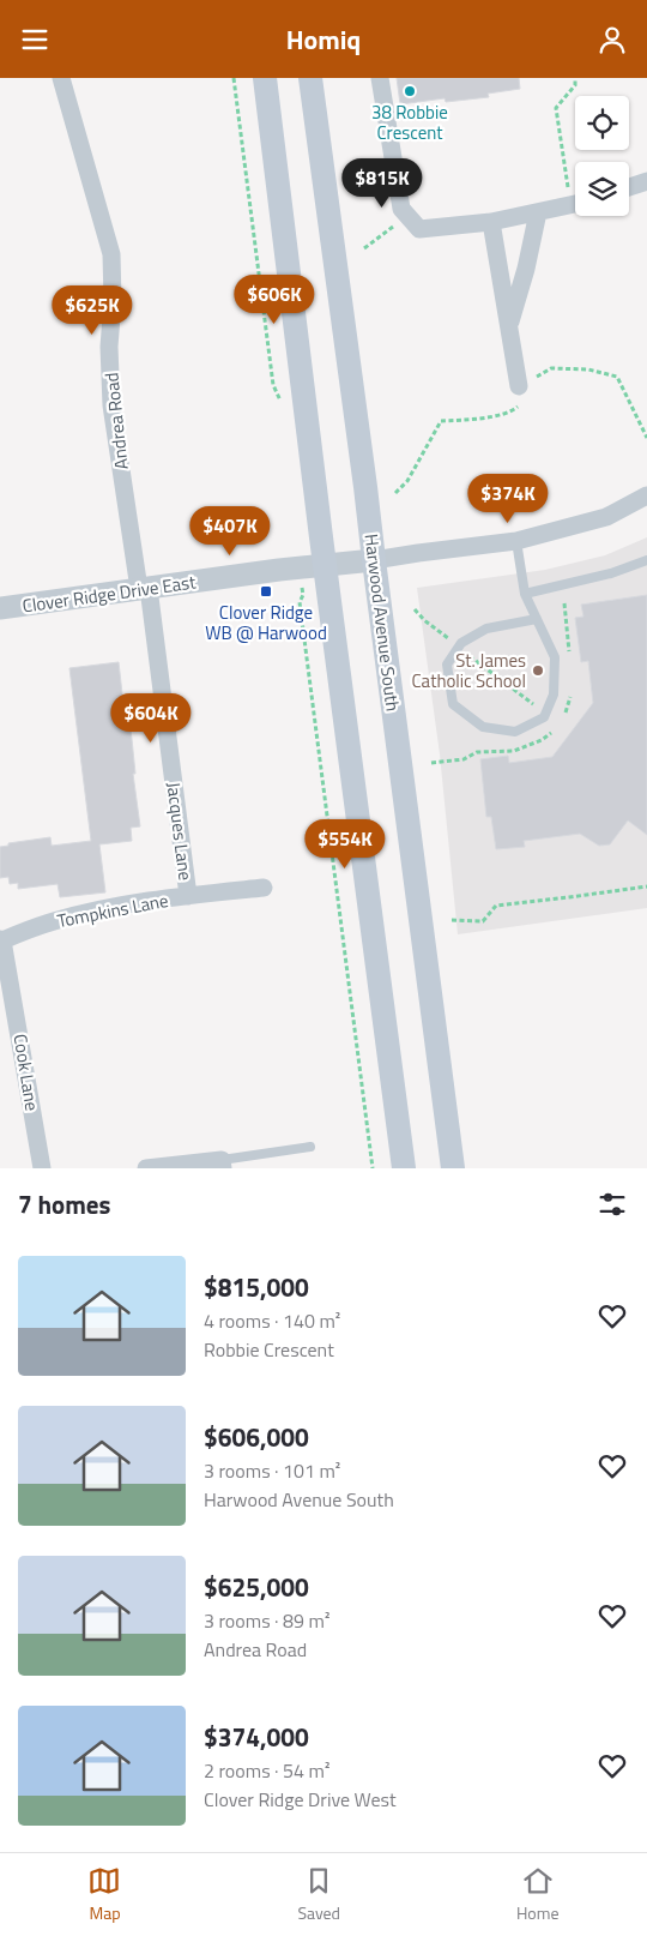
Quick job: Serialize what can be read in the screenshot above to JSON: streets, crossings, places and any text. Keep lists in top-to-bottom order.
{
  "streets": {
    "main road": ["Harwood Avenue South"],
    "street": [
      "Andrea Road",
      "Clover Ridge Drive East",
      "Jacques Lane",
      "Tompkins Lane",
      "Cook Lane"
    ]
  },
  "crossings": [
    ["Andrea Road", "Clover Ridge Drive East"],
    ["Andrea Road", "Jacques Lane"],
    ["Clover Ridge Drive East", "Harwood Avenue South"],
    ["Clover Ridge Drive East", "Jacques Lane"],
    ["Jacques Lane", "Tompkins Lane"],
    ["Tompkins Lane", "Cook Lane"]
  ],
  "places": {
    "other": ["38 Robbie Crescent", "St. James Catholic School"],
    "transit": ["Clover Ridge WB @ Harwood"]
  },
  "page": {
    "header": "Homiq",
    "price": [
      "$815K",
      "$606K",
      "$625K",
      "$374K",
      "$407K",
      "$604K",
      "$554K"
    ],
    "heading": "7 homes",
    "list": [
      {
        "name": "$815,000",
        "note": "4 rooms · 140 m² · Robbie Crescent"
      },
      {
        "name": "$606,000",
        "note": "3 rooms · 101 m² · Harwood Avenue South"
      },
      {
        "name": "$625,000",
        "note": "3 rooms · 89 m² · Andrea Road"
      },
      {
        "name": "$374,000",
        "note": "2 rooms · 54 m² · Clover Ridge Drive West"
      }
    ],
    "tabs": ["Map", "Saved", "Home"]
  }
}
